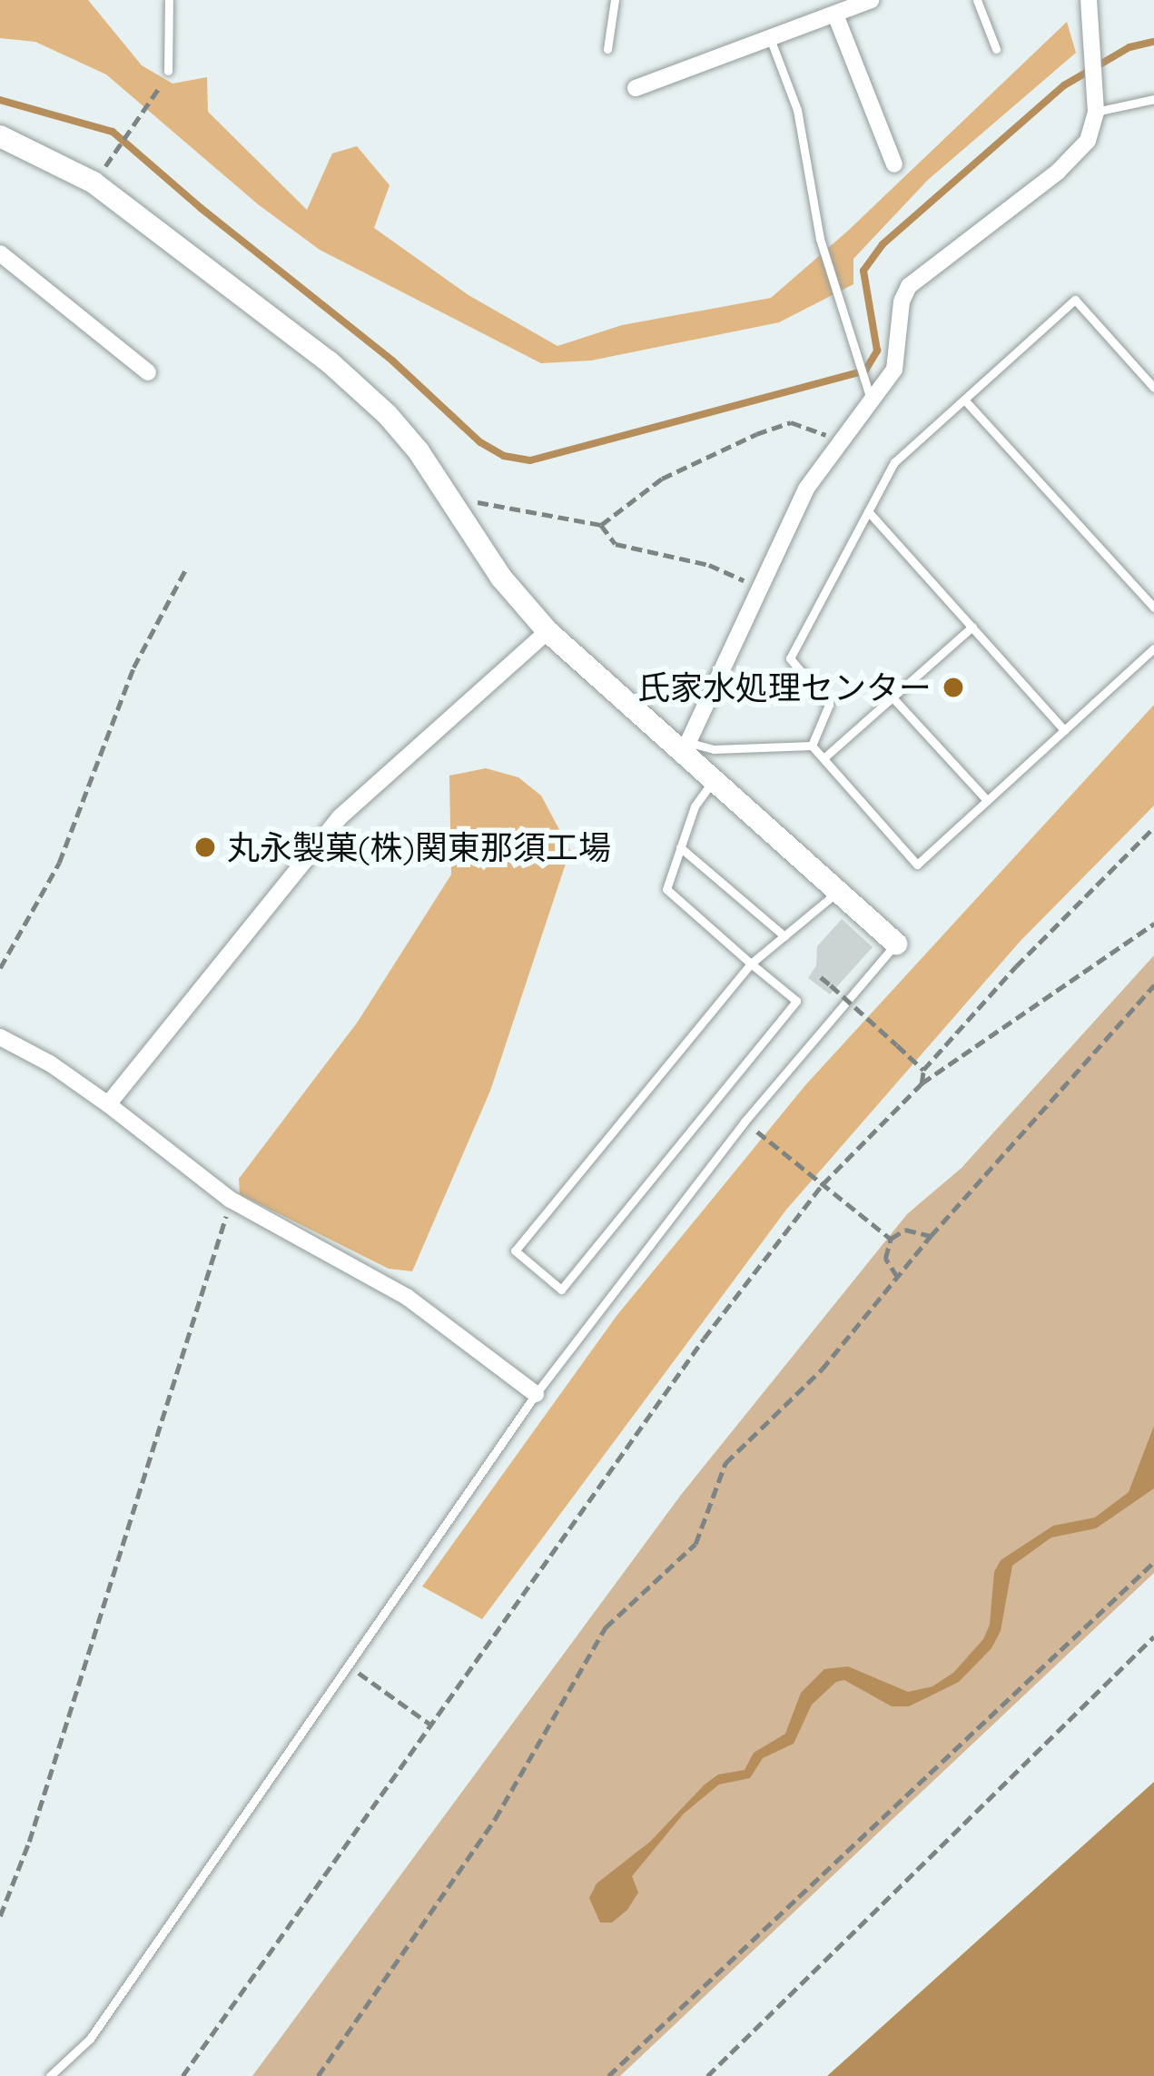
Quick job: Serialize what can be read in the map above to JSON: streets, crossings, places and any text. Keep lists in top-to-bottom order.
{
  "places": ["氏家水処理センター", "丸永製菓(株)関東那須工場"]
}
